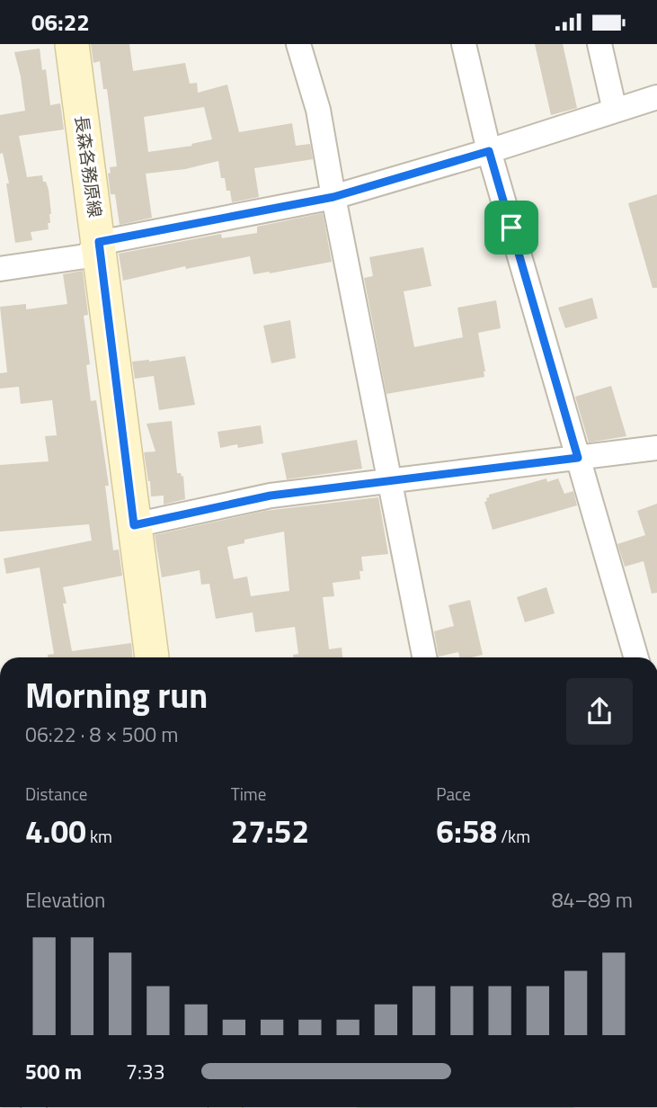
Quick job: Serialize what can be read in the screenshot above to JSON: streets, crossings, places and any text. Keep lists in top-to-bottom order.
{
  "streets": {
    "main road": ["長森各務原線"]
  },
  "page": {
    "status": "06:22",
    "heading": ["Morning run", "06:22 · 8 × 500 m"],
    "stats": [
      ["Distance", "4.00 km"],
      ["Time", "27:52"],
      ["Pace", "6:58 /km"]
    ],
    "chart": ["Elevation", "84–89 m"],
    "list": [
      {
        "name": "500 m",
        "note": "7:33"
      }
    ]
  }
}
